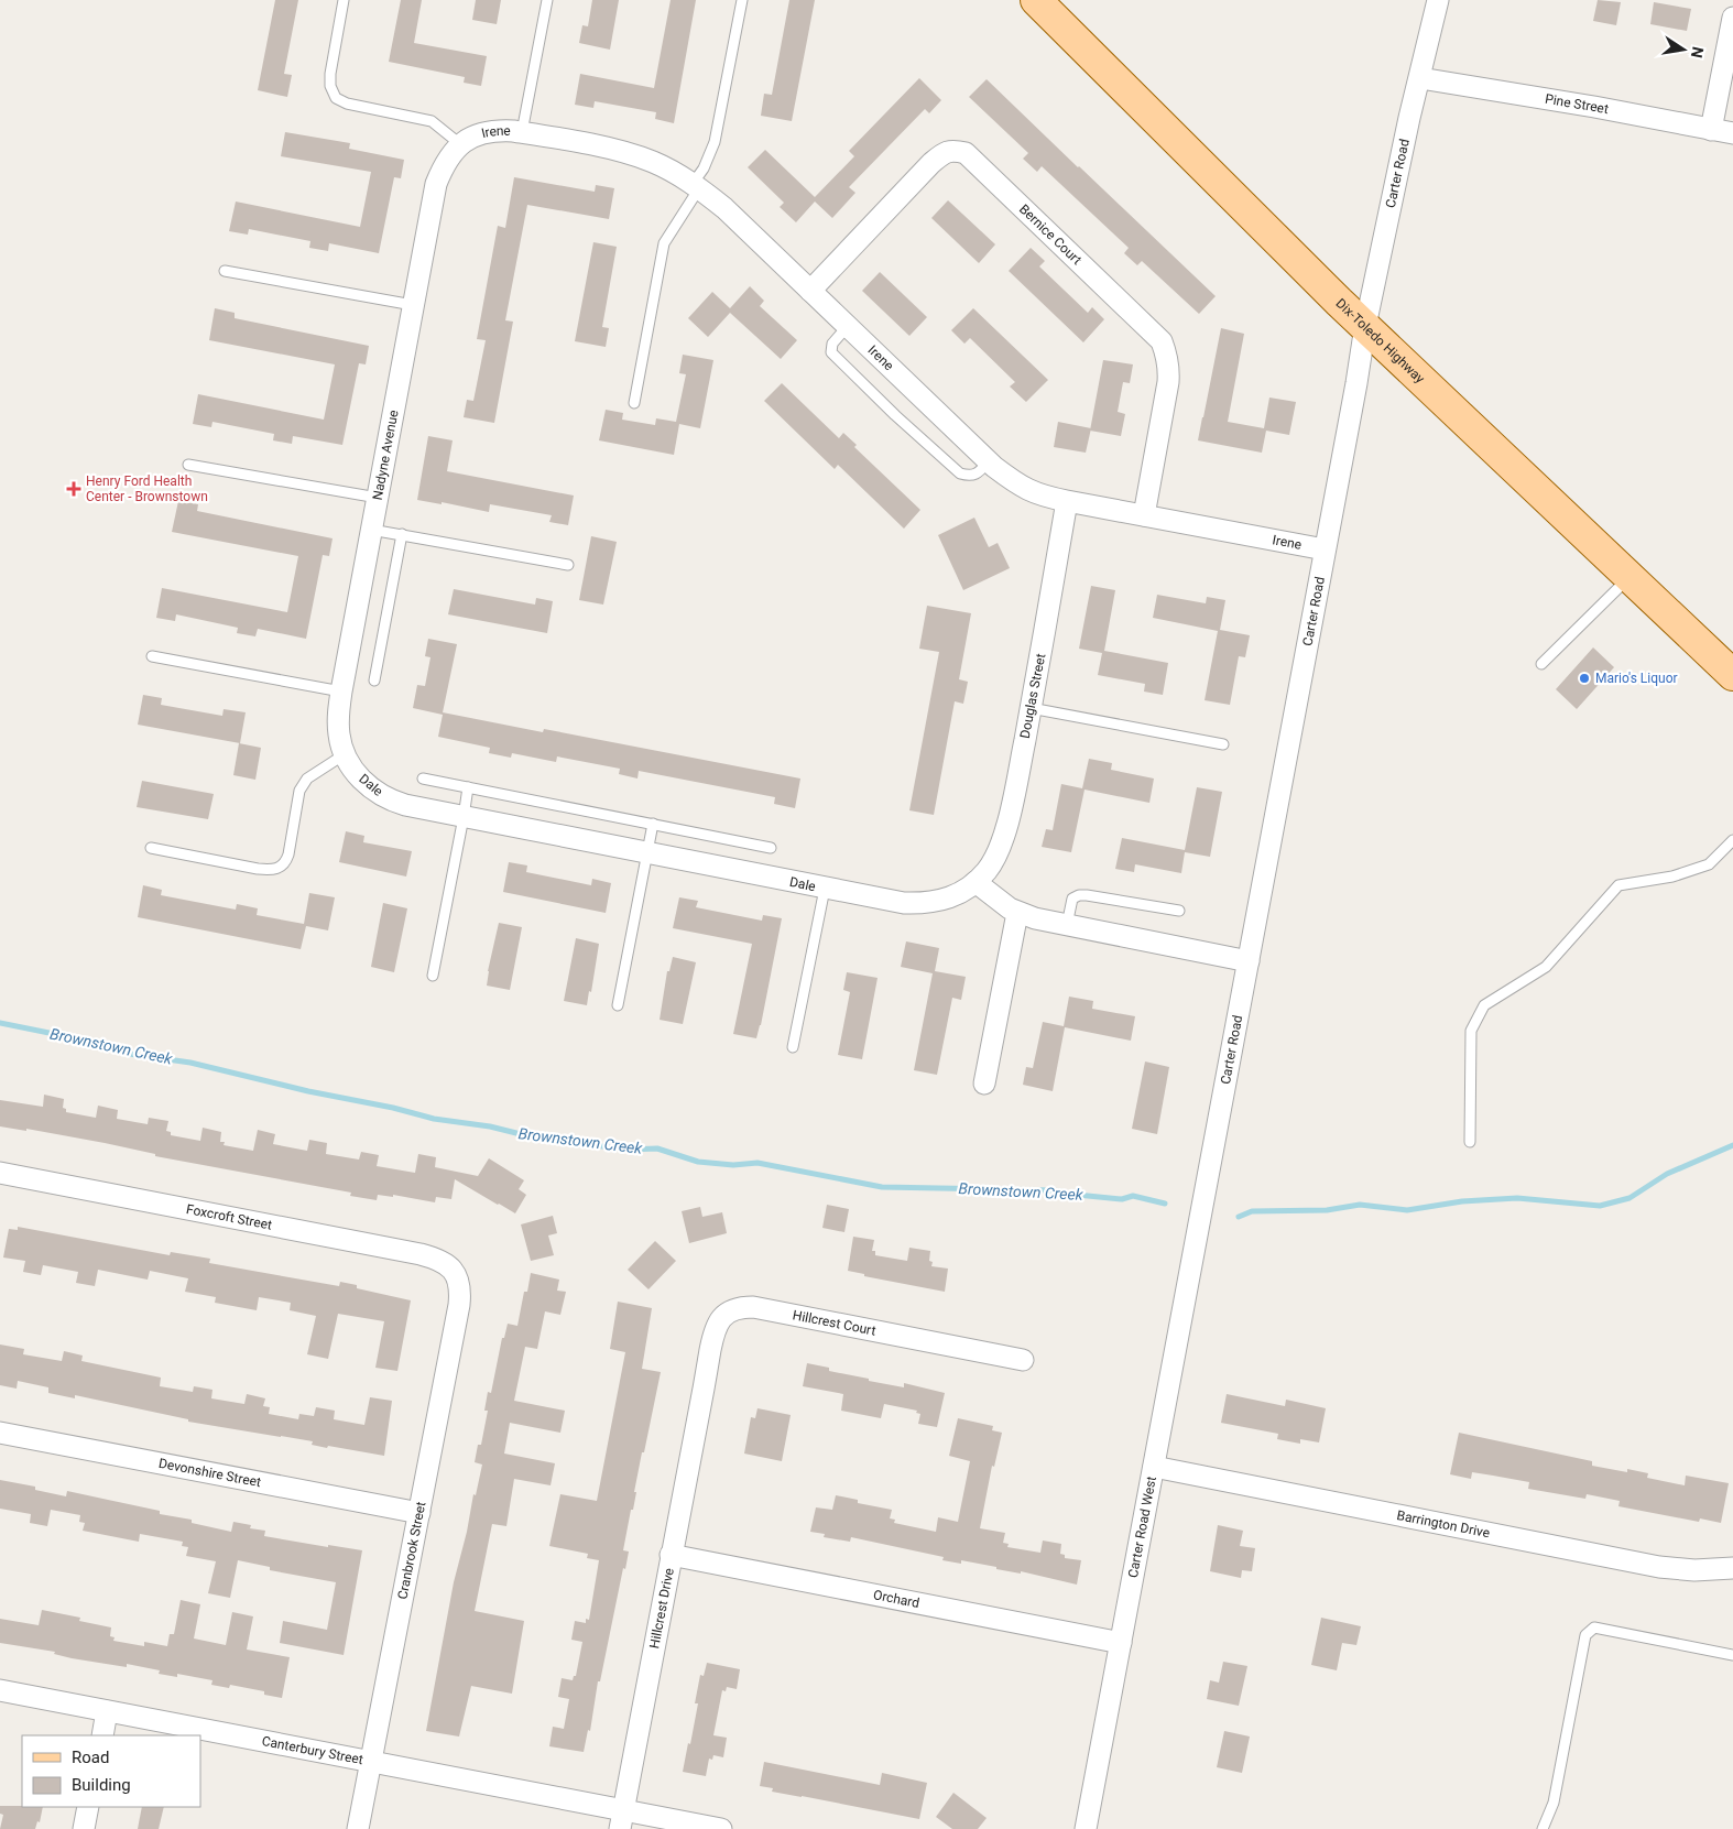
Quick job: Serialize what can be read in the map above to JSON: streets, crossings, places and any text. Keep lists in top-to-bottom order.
{
  "streets": {
    "main road": ["Dix-Toledo Highway"],
    "street": [
      "Pine Street",
      "Irene",
      "Carter Road",
      "Bernice Court",
      "Nadyne Avenue",
      "Douglas Street",
      "Dale",
      "Foxcroft Street",
      "Hillcrest Court",
      "Devonshire Street",
      "Barrington Drive",
      "Carter Road West",
      "Cranbrook Street",
      "Orchard",
      "Hillcrest Drive",
      "Canterbury Street"
    ]
  },
  "crossings": [
    ["Pine Street", "Carter Road"],
    ["Irene", "Carter Road"],
    ["Irene", "Bernice Court"],
    ["Irene", "Nadyne Avenue"],
    ["Irene", "Douglas Street"],
    ["Carter Road", "Dix-Toledo Highway"],
    ["Carter Road", "Carter Road West"],
    ["Nadyne Avenue", "Dale"],
    ["Douglas Street", "Dale"],
    ["Foxcroft Street", "Cranbrook Street"],
    ["Hillcrest Court", "Hillcrest Drive"],
    ["Devonshire Street", "Cranbrook Street"],
    ["Barrington Drive", "Carter Road West"],
    ["Carter Road West", "Orchard"],
    ["Cranbrook Street", "Canterbury Street"],
    ["Orchard", "Hillcrest Drive"],
    ["Hillcrest Drive", "Canterbury Street"]
  ],
  "water": ["Brownstown Creek"],
  "places": {
    "health": ["Henry Ford Health Center - Brownstown"],
    "other": ["Mario's Liquor"]
  },
  "legend": ["Road", "Building"],
  "north": "right"
}
